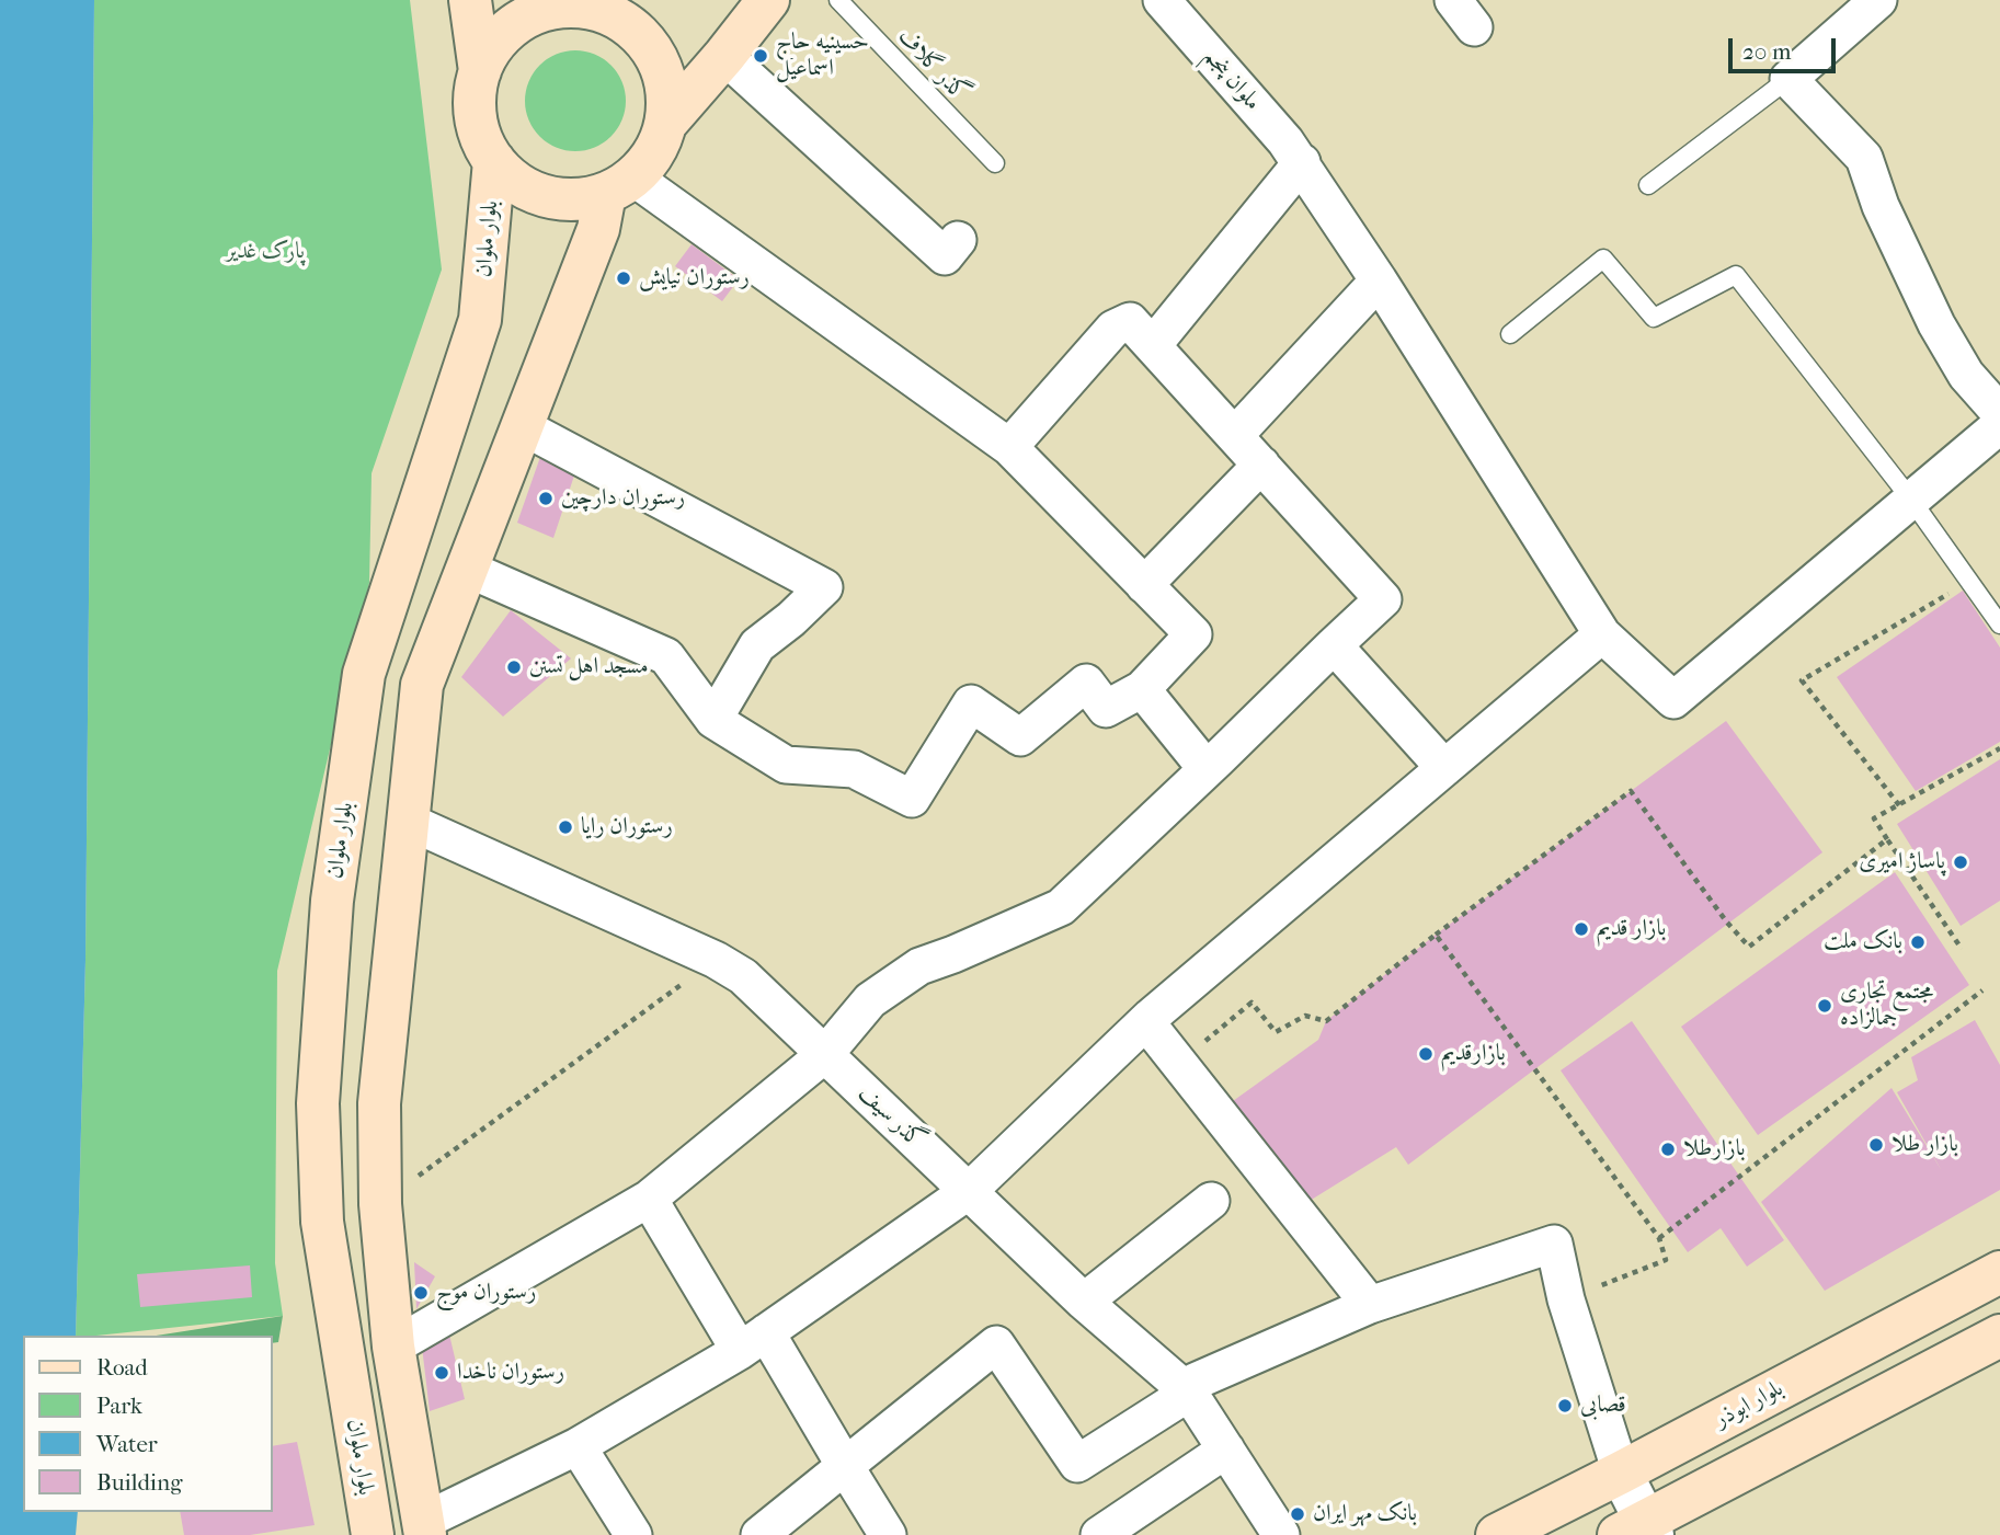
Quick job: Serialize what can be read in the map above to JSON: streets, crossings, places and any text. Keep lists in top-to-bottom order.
{
  "streets": {
    "main road": ["بلوار ملوان", "بلوار ابوذر"],
    "street": ["ملوان پنجم", "گذر سیف"],
    "lane": ["گذر گلاف"]
  },
  "parks": ["پارک غدیر"],
  "places": [
    "حسینیه حاج اسماعیل",
    "رستوران نیایش",
    "رستوران دارچین",
    "مسجد اهل تسنن",
    "رستوران رایا",
    "پاساژ امیری",
    "بازار قدیم",
    "بانک ملت",
    "مجتمع تجاری جمالزاده",
    "بازارقدیم",
    "بازار طلا",
    "بازارطلا",
    "رستوران موج",
    "رستوران ناخدا",
    "قصابی",
    "بانک مهر ایران"
  ],
  "legend": [
    "Road",
    "Park",
    "Water",
    "Building"
  ],
  "scale_bar": "20 m"
}
